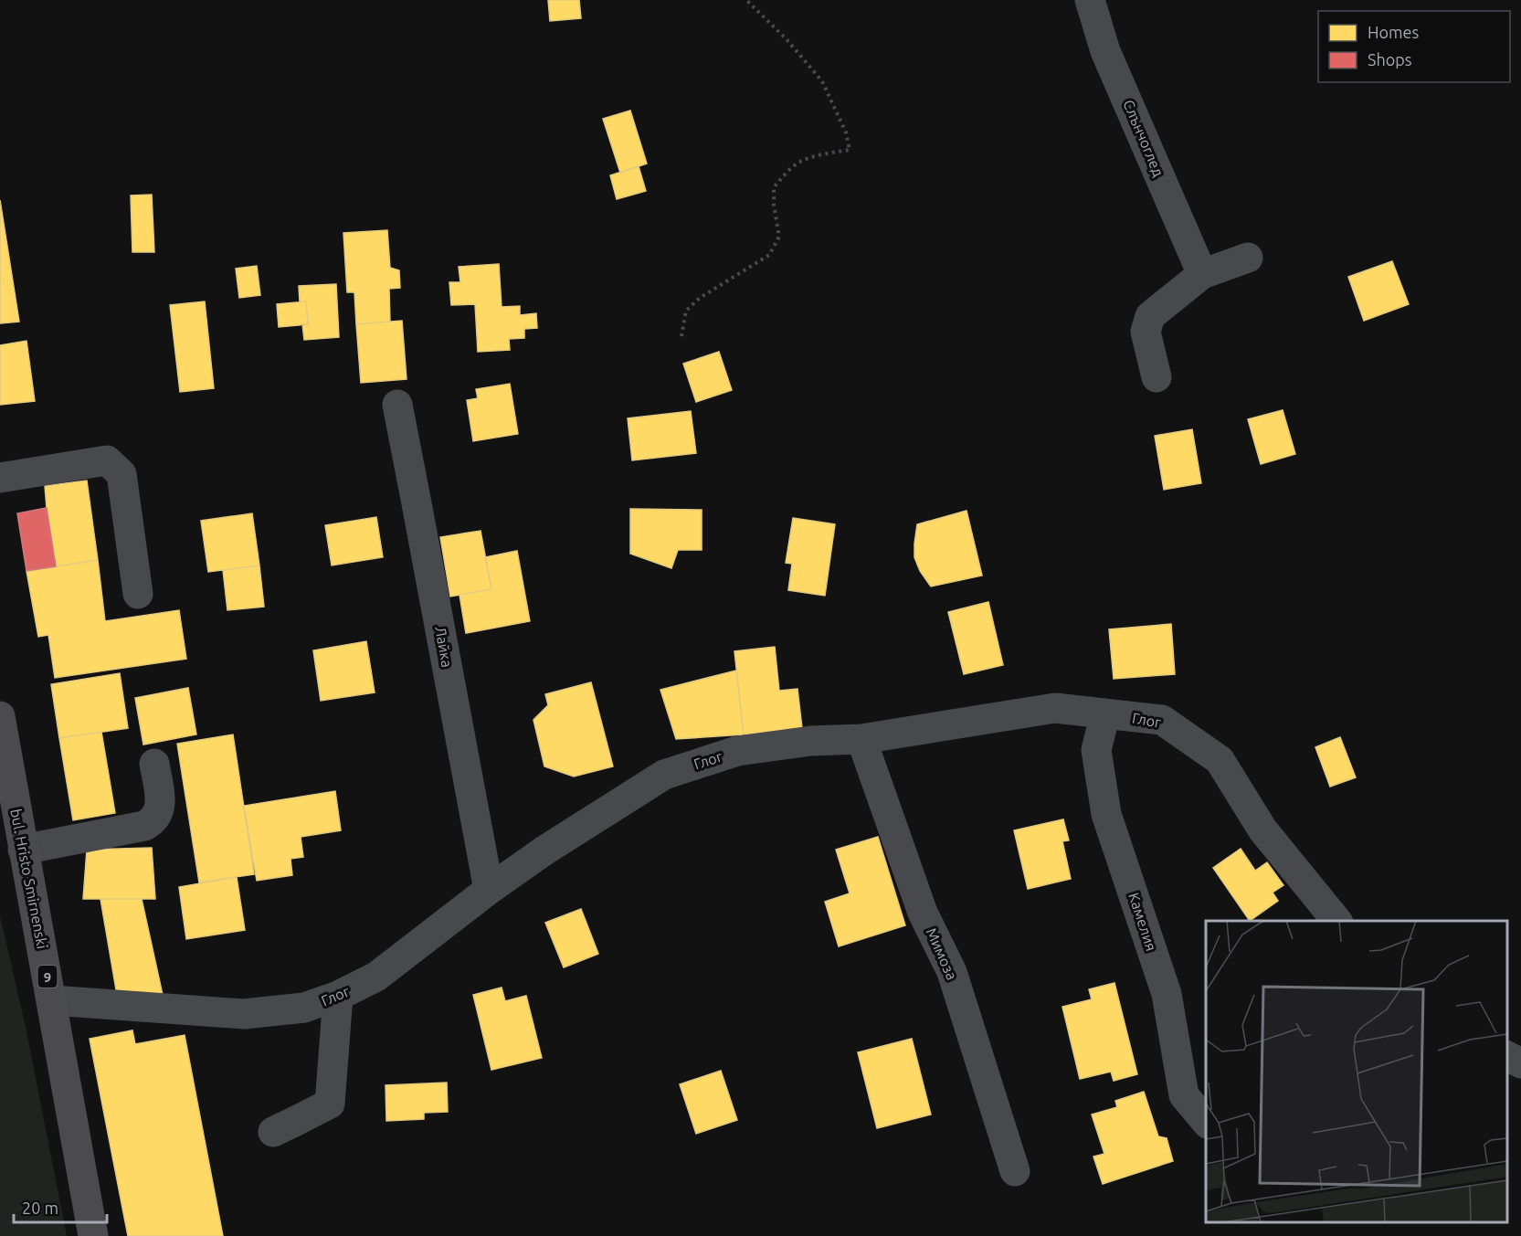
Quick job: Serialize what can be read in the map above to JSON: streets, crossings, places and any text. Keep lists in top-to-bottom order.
{
  "streets": {
    "main road": ["bul. Hristo Smirnenski", "9"],
    "street": [
      "Слънчоглед",
      "Лайка",
      "Глог",
      "Камелия",
      "Мимоза"
    ]
  },
  "crossings": [
    ["Лайка", "Глог"],
    ["Глог", "bul. Hristo Smirnenski"],
    ["Глог", "Камелия"],
    ["Глог", "Мимоза"]
  ],
  "legend": ["Homes", "Shops"],
  "scale_bar": "20 m"
}
